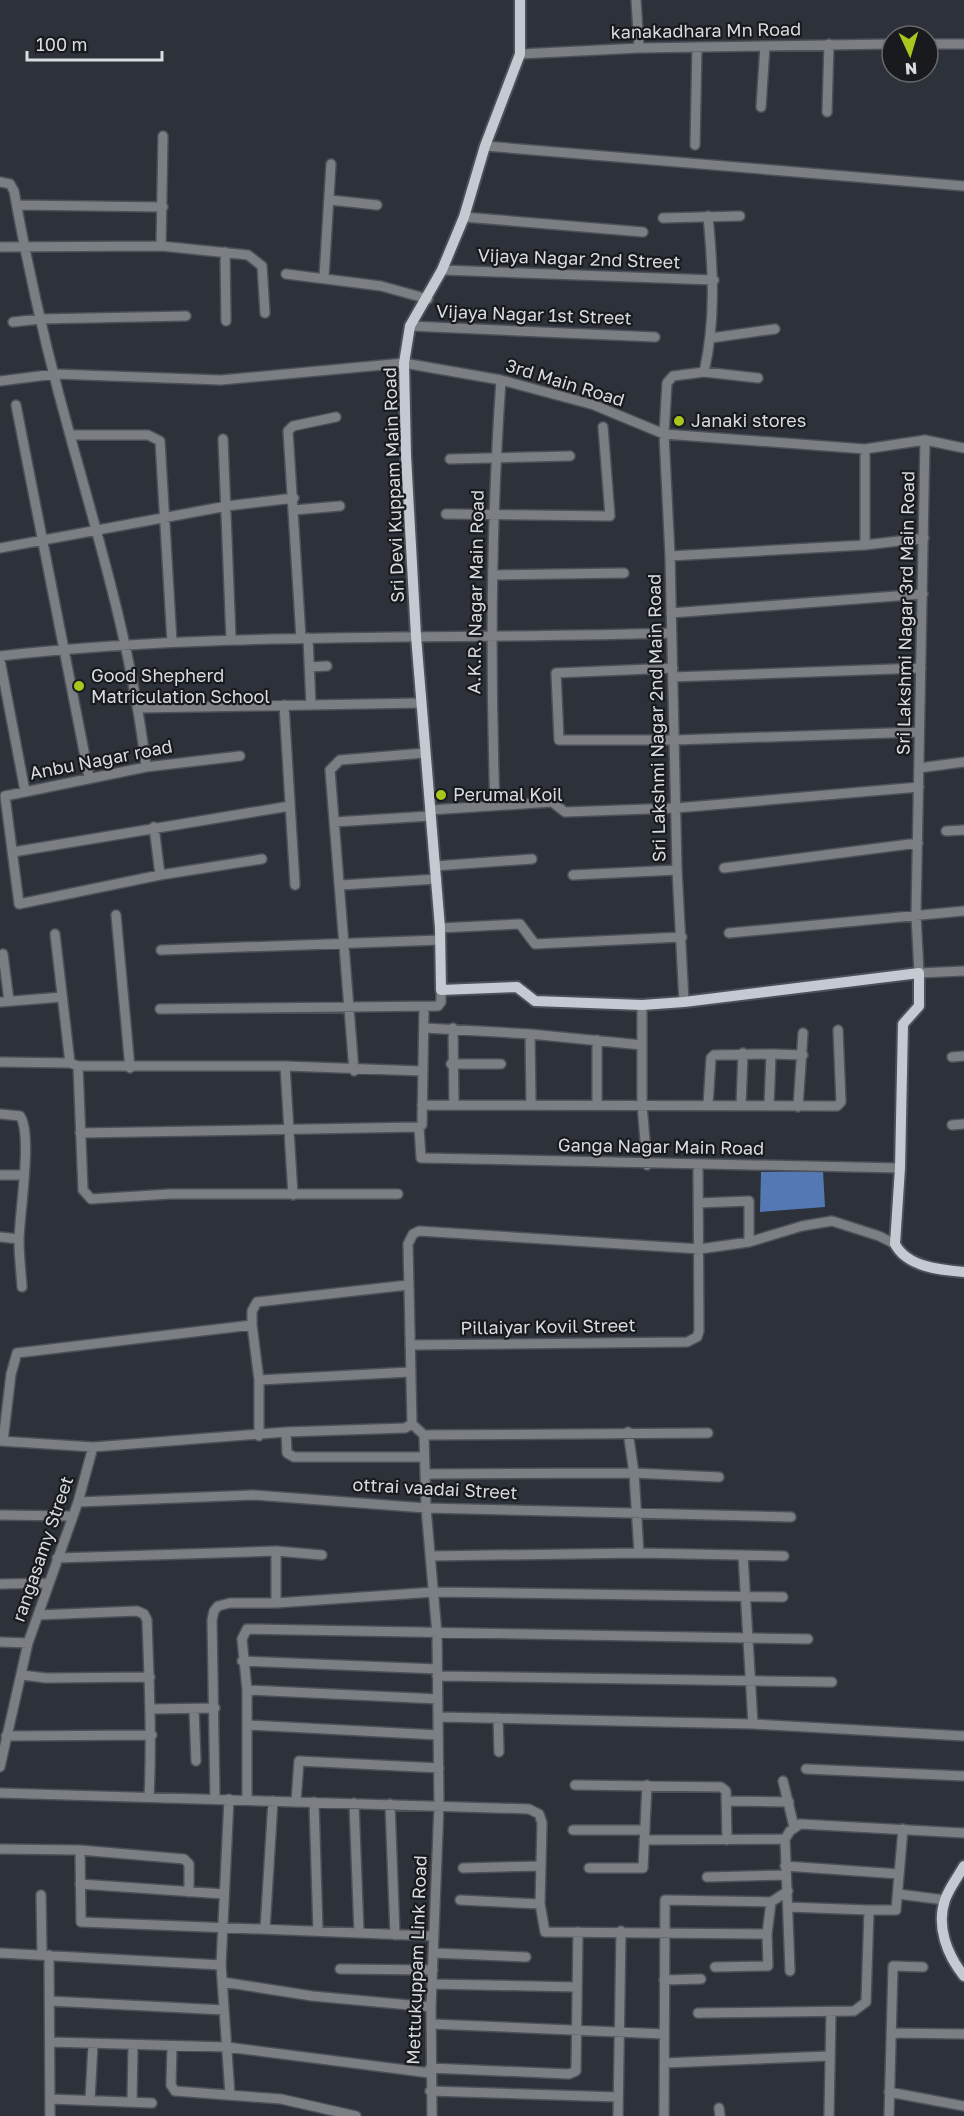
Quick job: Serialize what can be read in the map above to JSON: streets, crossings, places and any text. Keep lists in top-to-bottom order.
{
  "streets": {
    "main road": ["Sri Devi Kuppam Main Road"],
    "street": [
      "kanakadhara Mn Road",
      "Vijaya Nagar 2nd Street",
      "Vijaya Nagar 1st Street",
      "3rd Main Road",
      "A.K.R. Nagar Main Road",
      "Sri Lakshmi Nagar 3rd Main Road",
      "Sri Lakshmi Nagar 2nd Main Road",
      "Anbu Nagar road",
      "Ganga Nagar Main Road",
      "Pillaiyar Kovil Street",
      "ottrai vaadai Street",
      "rangasamy Street",
      "Mettukuppam Link Road"
    ]
  },
  "crossings": [
    ["kanakadhara Mn Road", "Sri Devi Kuppam Main Road"],
    ["Vijaya Nagar 2nd Street", "Sri Devi Kuppam Main Road"],
    ["Vijaya Nagar 1st Street", "Sri Devi Kuppam Main Road"],
    ["3rd Main Road", "Sri Devi Kuppam Main Road"],
    ["3rd Main Road", "A.K.R. Nagar Main Road"],
    ["3rd Main Road", "Sri Lakshmi Nagar 3rd Main Road"],
    ["3rd Main Road", "Sri Lakshmi Nagar 2nd Main Road"],
    ["ottrai vaadai Street", "rangasamy Street"],
    ["ottrai vaadai Street", "Mettukuppam Link Road"]
  ],
  "places": ["Janaki stores", "Good Shepherd Matriculation School", "Perumal Koil"],
  "scale_bar": "100 m",
  "north": "bottom"
}
